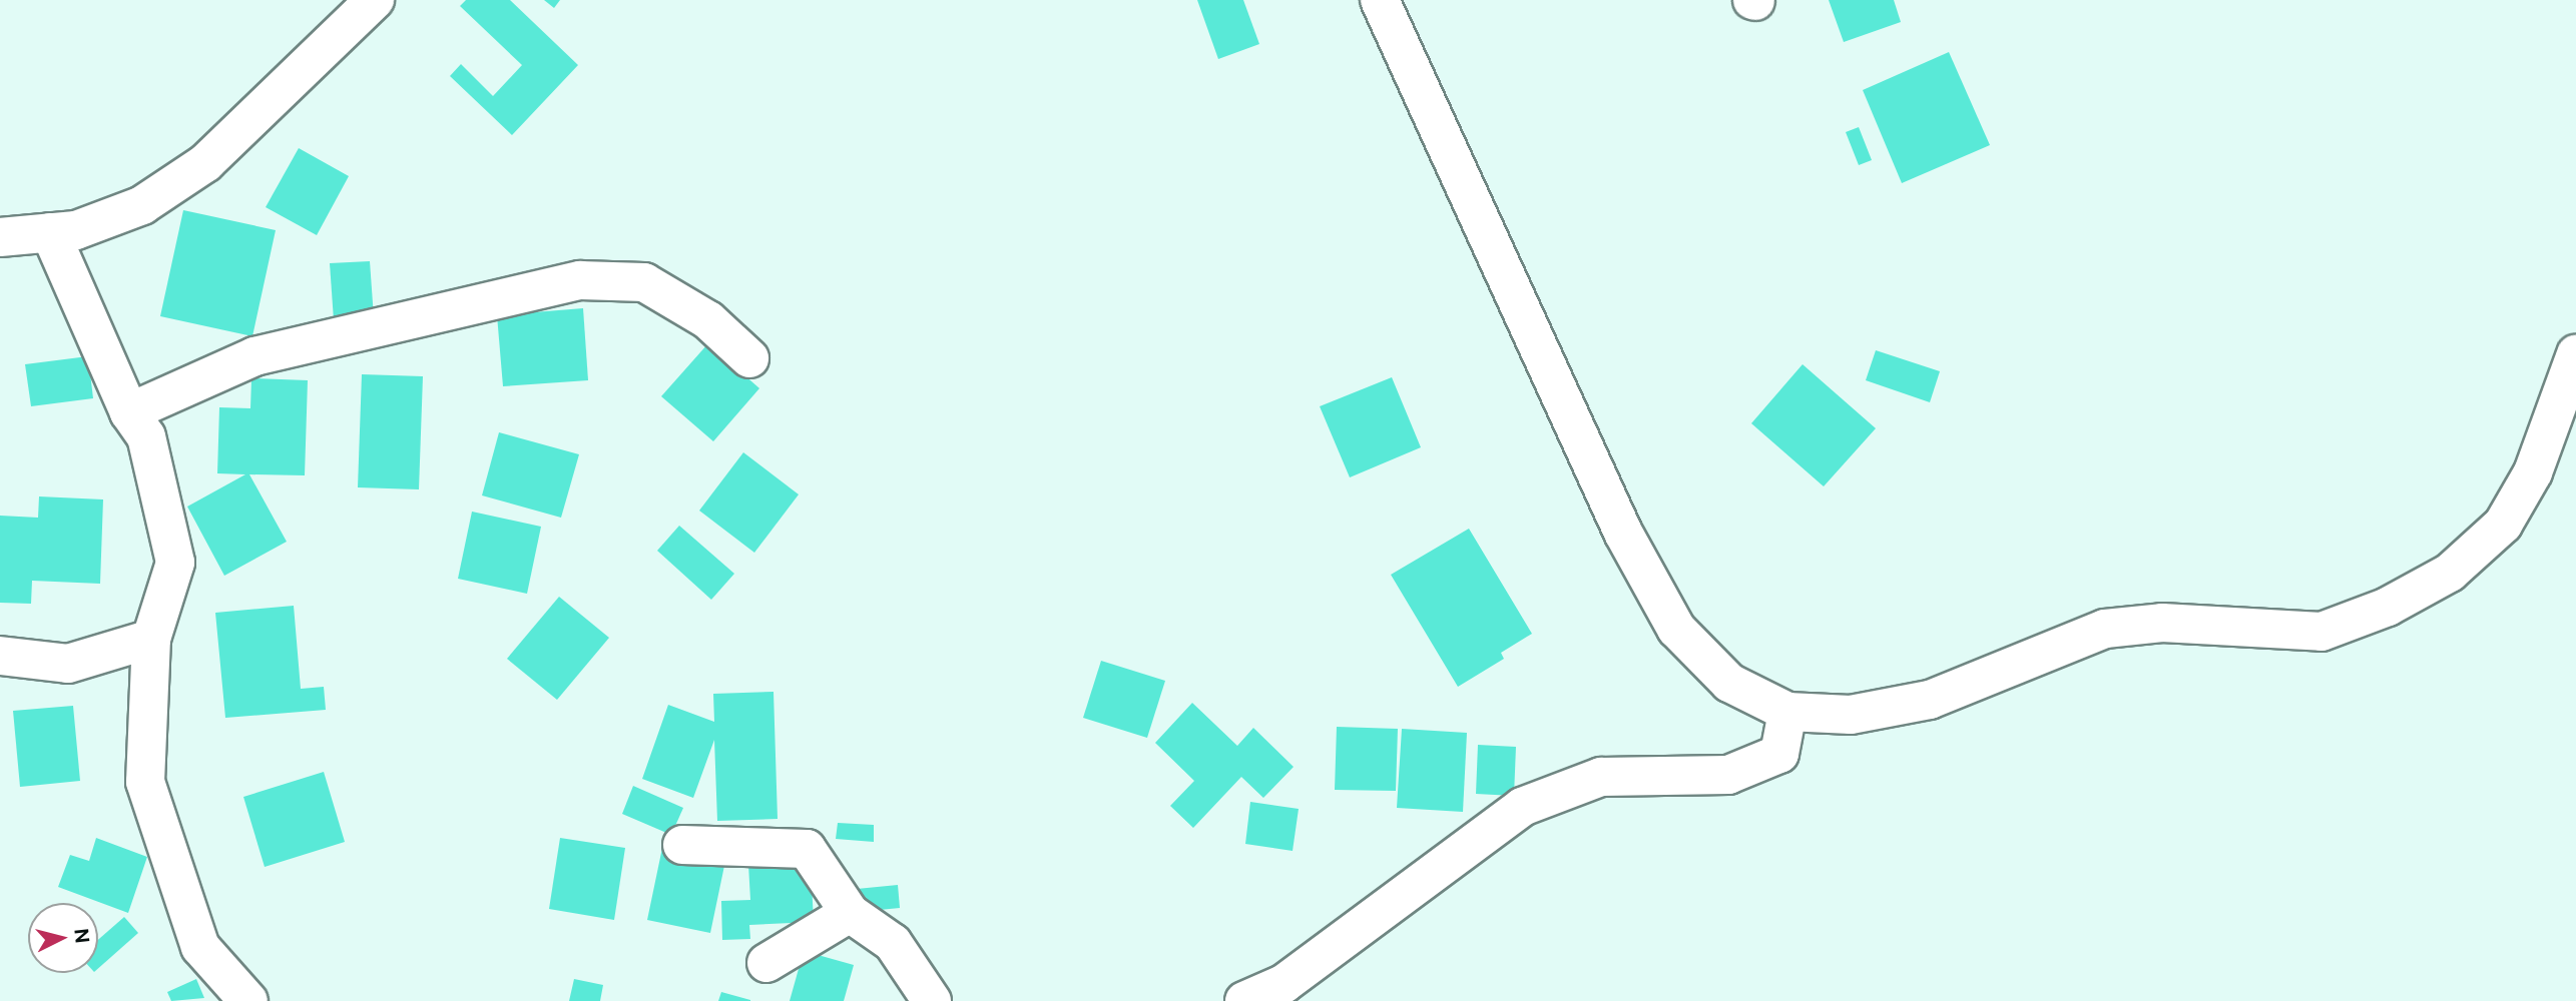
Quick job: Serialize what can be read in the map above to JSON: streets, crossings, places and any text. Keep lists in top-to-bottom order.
{
  "north": "right"
}
